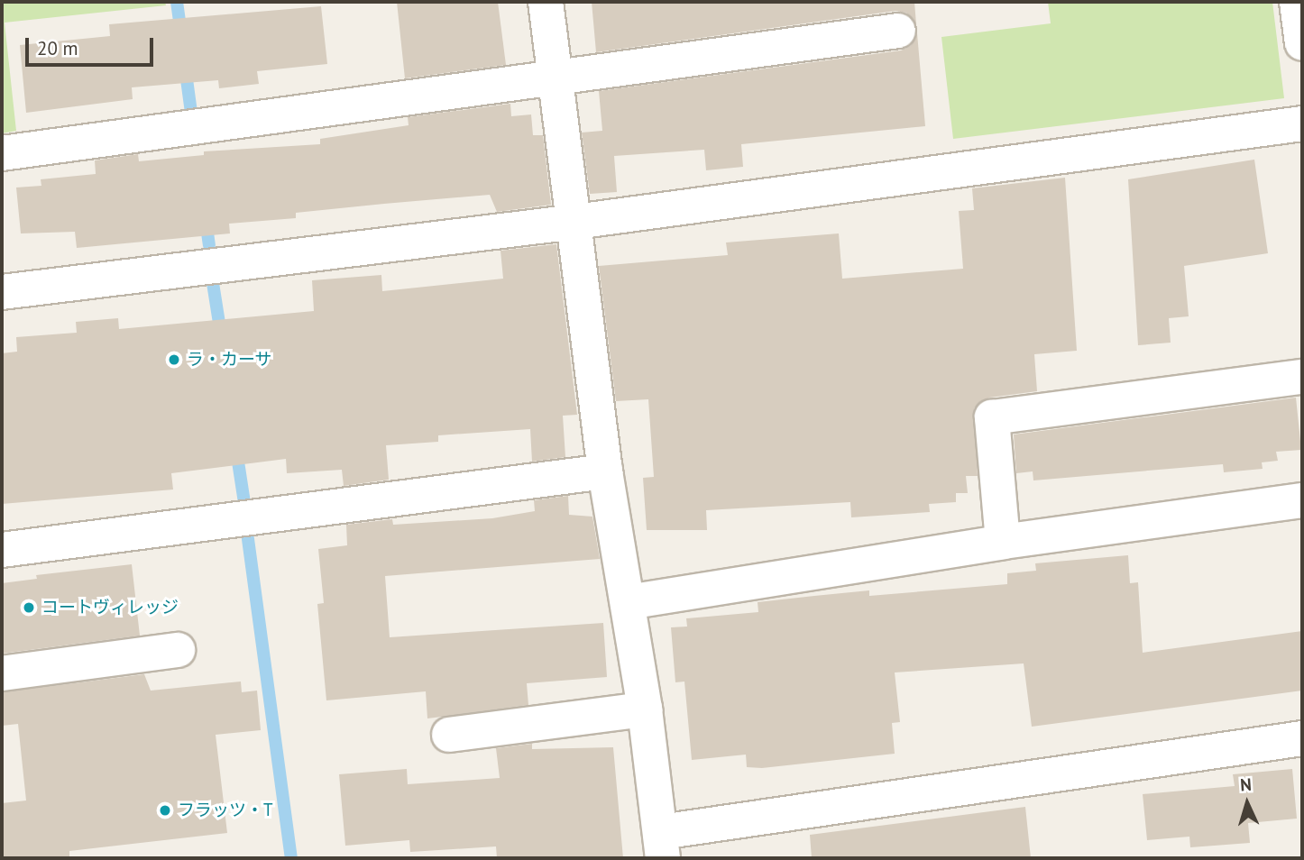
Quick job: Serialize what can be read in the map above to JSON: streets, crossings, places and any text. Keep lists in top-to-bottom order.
{
  "places": ["ラ・カーサ", "コートヴィレッジ", "フラッツ・T"],
  "scale_bar": "20 m",
  "north": "top"
}
